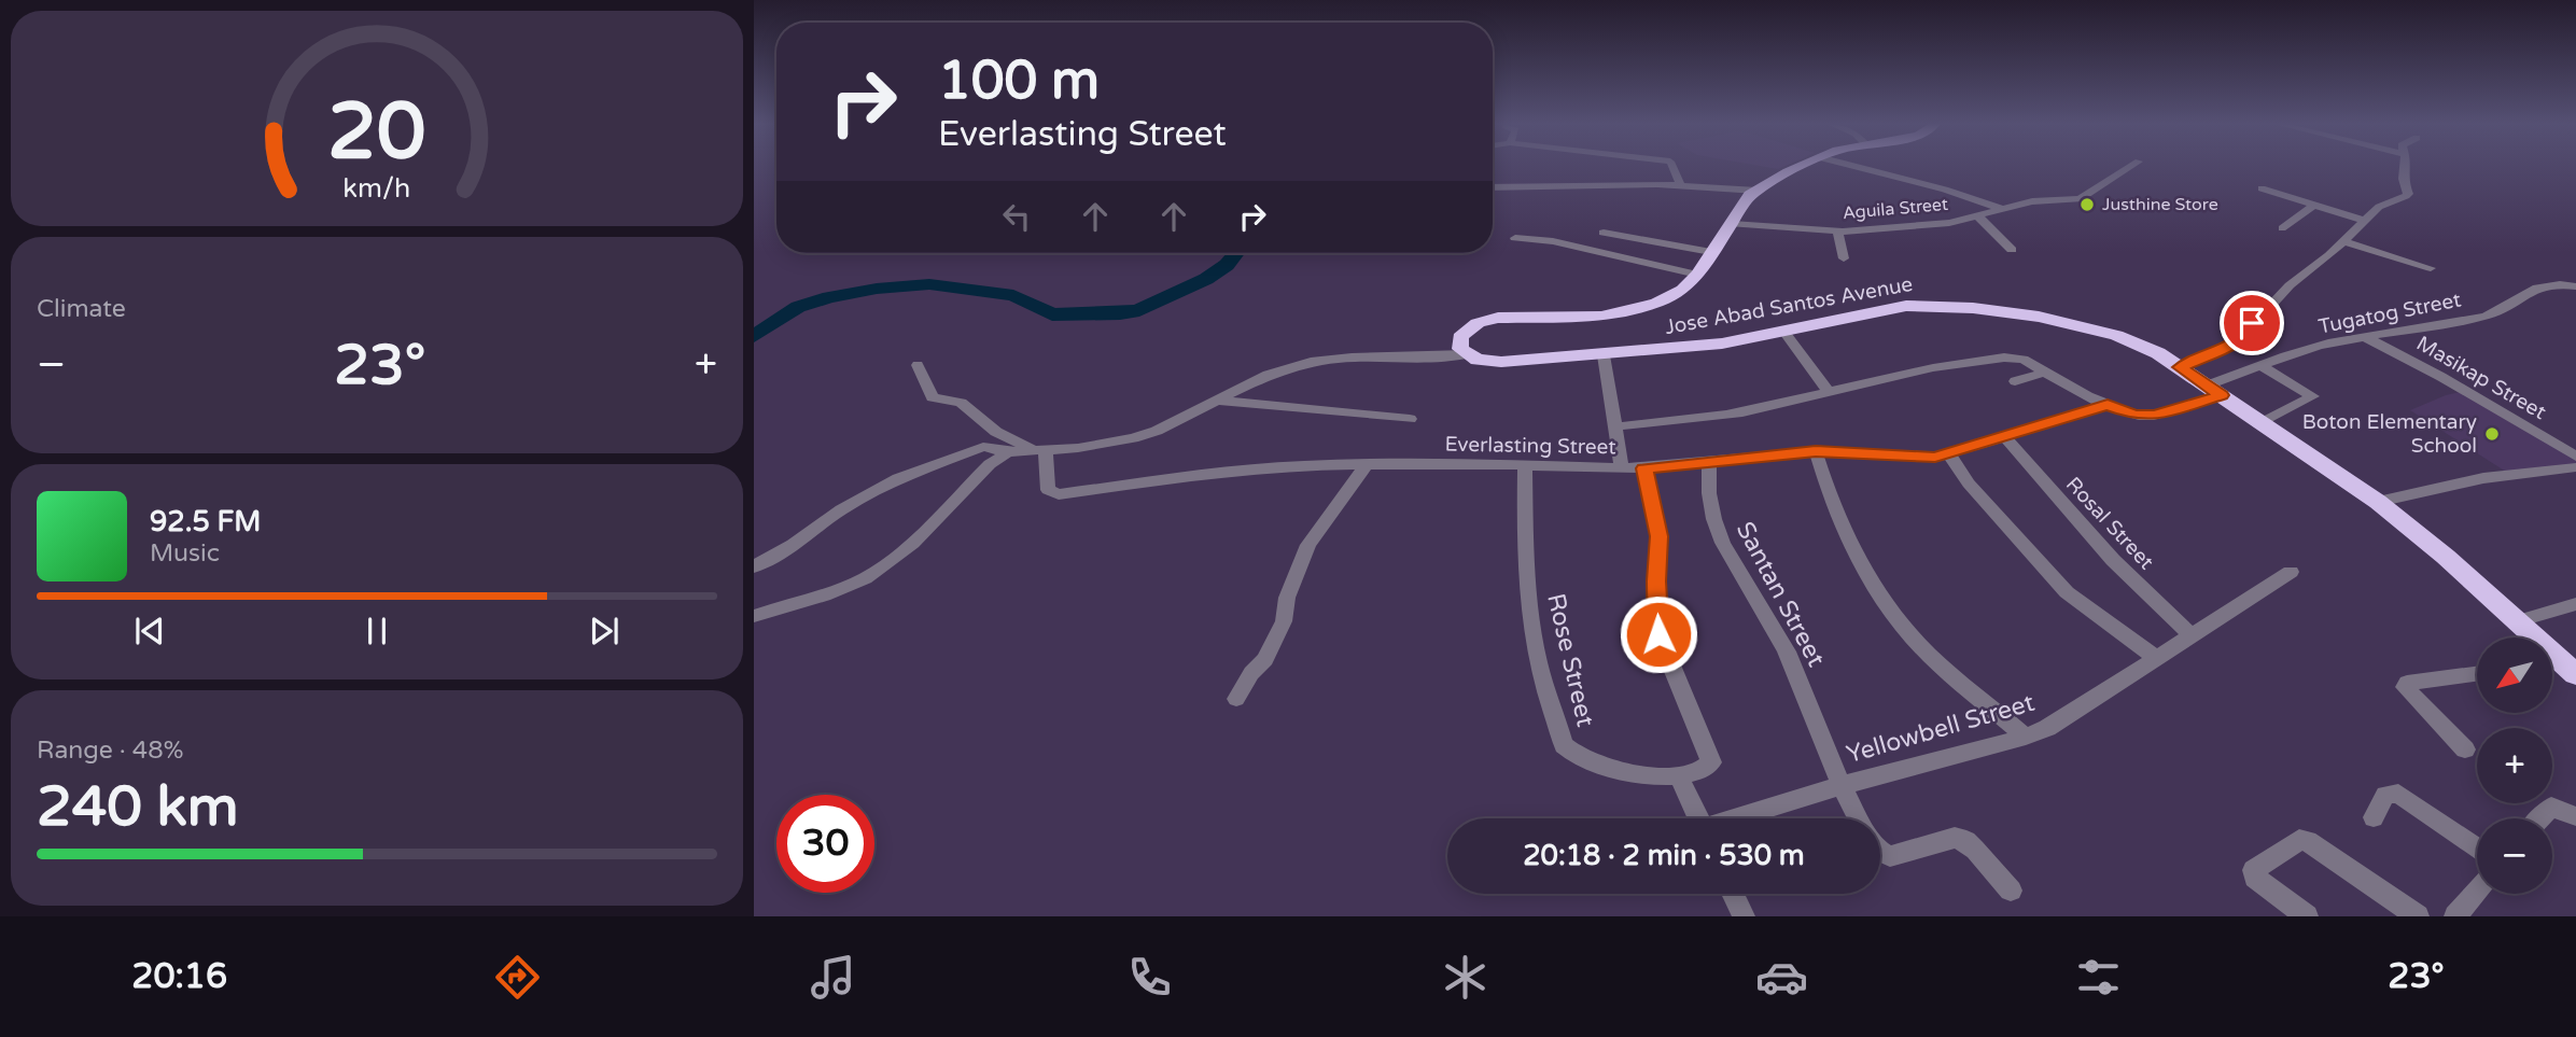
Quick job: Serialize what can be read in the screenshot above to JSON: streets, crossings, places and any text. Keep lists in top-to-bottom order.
{
  "streets": {
    "highway": ["Jose Abad Santos Avenue"],
    "street": [
      "Aguila Street",
      "Tugatog Street",
      "Masikap Street",
      "Everlasting Street",
      "Rosal Street",
      "Santan Street",
      "Rose Street",
      "Yellowbell Street"
    ]
  },
  "crossings": [
    ["Aguila Street", "Jose Abad Santos Avenue"],
    ["Jose Abad Santos Avenue", "Tugatog Street"],
    ["Tugatog Street", "Masikap Street"],
    ["Everlasting Street", "Rosal Street"],
    ["Everlasting Street", "Santan Street"],
    ["Everlasting Street", "Rose Street"],
    ["Rosal Street", "Yellowbell Street"],
    ["Santan Street", "Yellowbell Street"]
  ],
  "places": ["Justhine Store", "Boton Elementary School"],
  "north": "bottom left",
  "page": {
    "turn": ["100 m", "Everlasting Street"],
    "tile": [
      "Climate",
      ["Range · 48%", "240 km"]
    ],
    "heat": ["−", "23°", "+"],
    "song": ["92.5 FM", "Music"],
    "map_buttons": ["+", "−"],
    "limit": "30",
    "trip": "20:18 · 2 min · 530 m",
    "tabs": ["20:16", "23°"],
    "gauge": ["20", "km/h"]
  }
}
